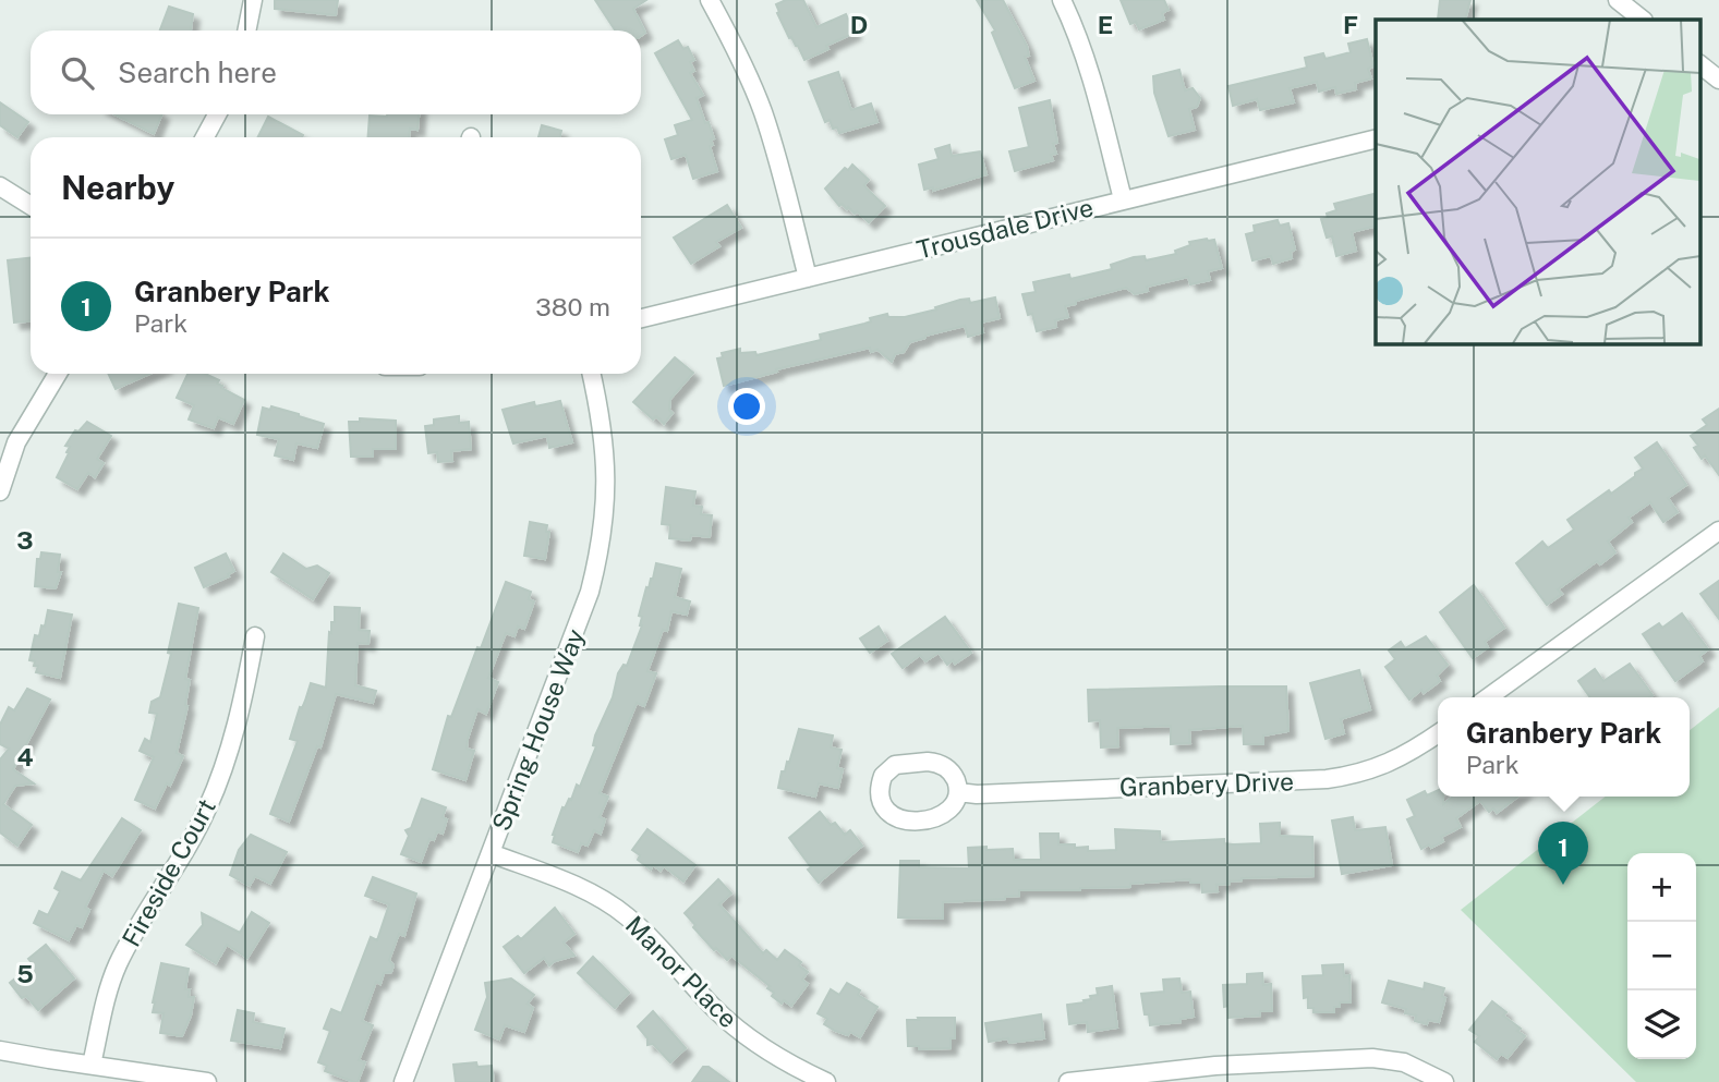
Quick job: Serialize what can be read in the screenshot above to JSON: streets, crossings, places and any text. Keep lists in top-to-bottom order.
{
  "streets": {
    "street": [
      "Trousdale Drive",
      "Spring House Way",
      "Granbery Drive",
      "Fireside Court",
      "Manor Place"
    ]
  },
  "crossings": [
    ["Spring House Way", "Manor Place"]
  ],
  "page": {
    "search": "Search here",
    "heading": "Nearby",
    "list": [
      {
        "mark": "1",
        "name": "Granbery Park",
        "note": "Park",
        "value": "380 m"
      }
    ],
    "popup": ["Granbery Park", "Park"],
    "pins": "1",
    "map_buttons": ["+", "−"]
  },
  "grid": {
    "columns": ["D", "E", "F"],
    "rows": ["3", "4", "5"]
  }
}
